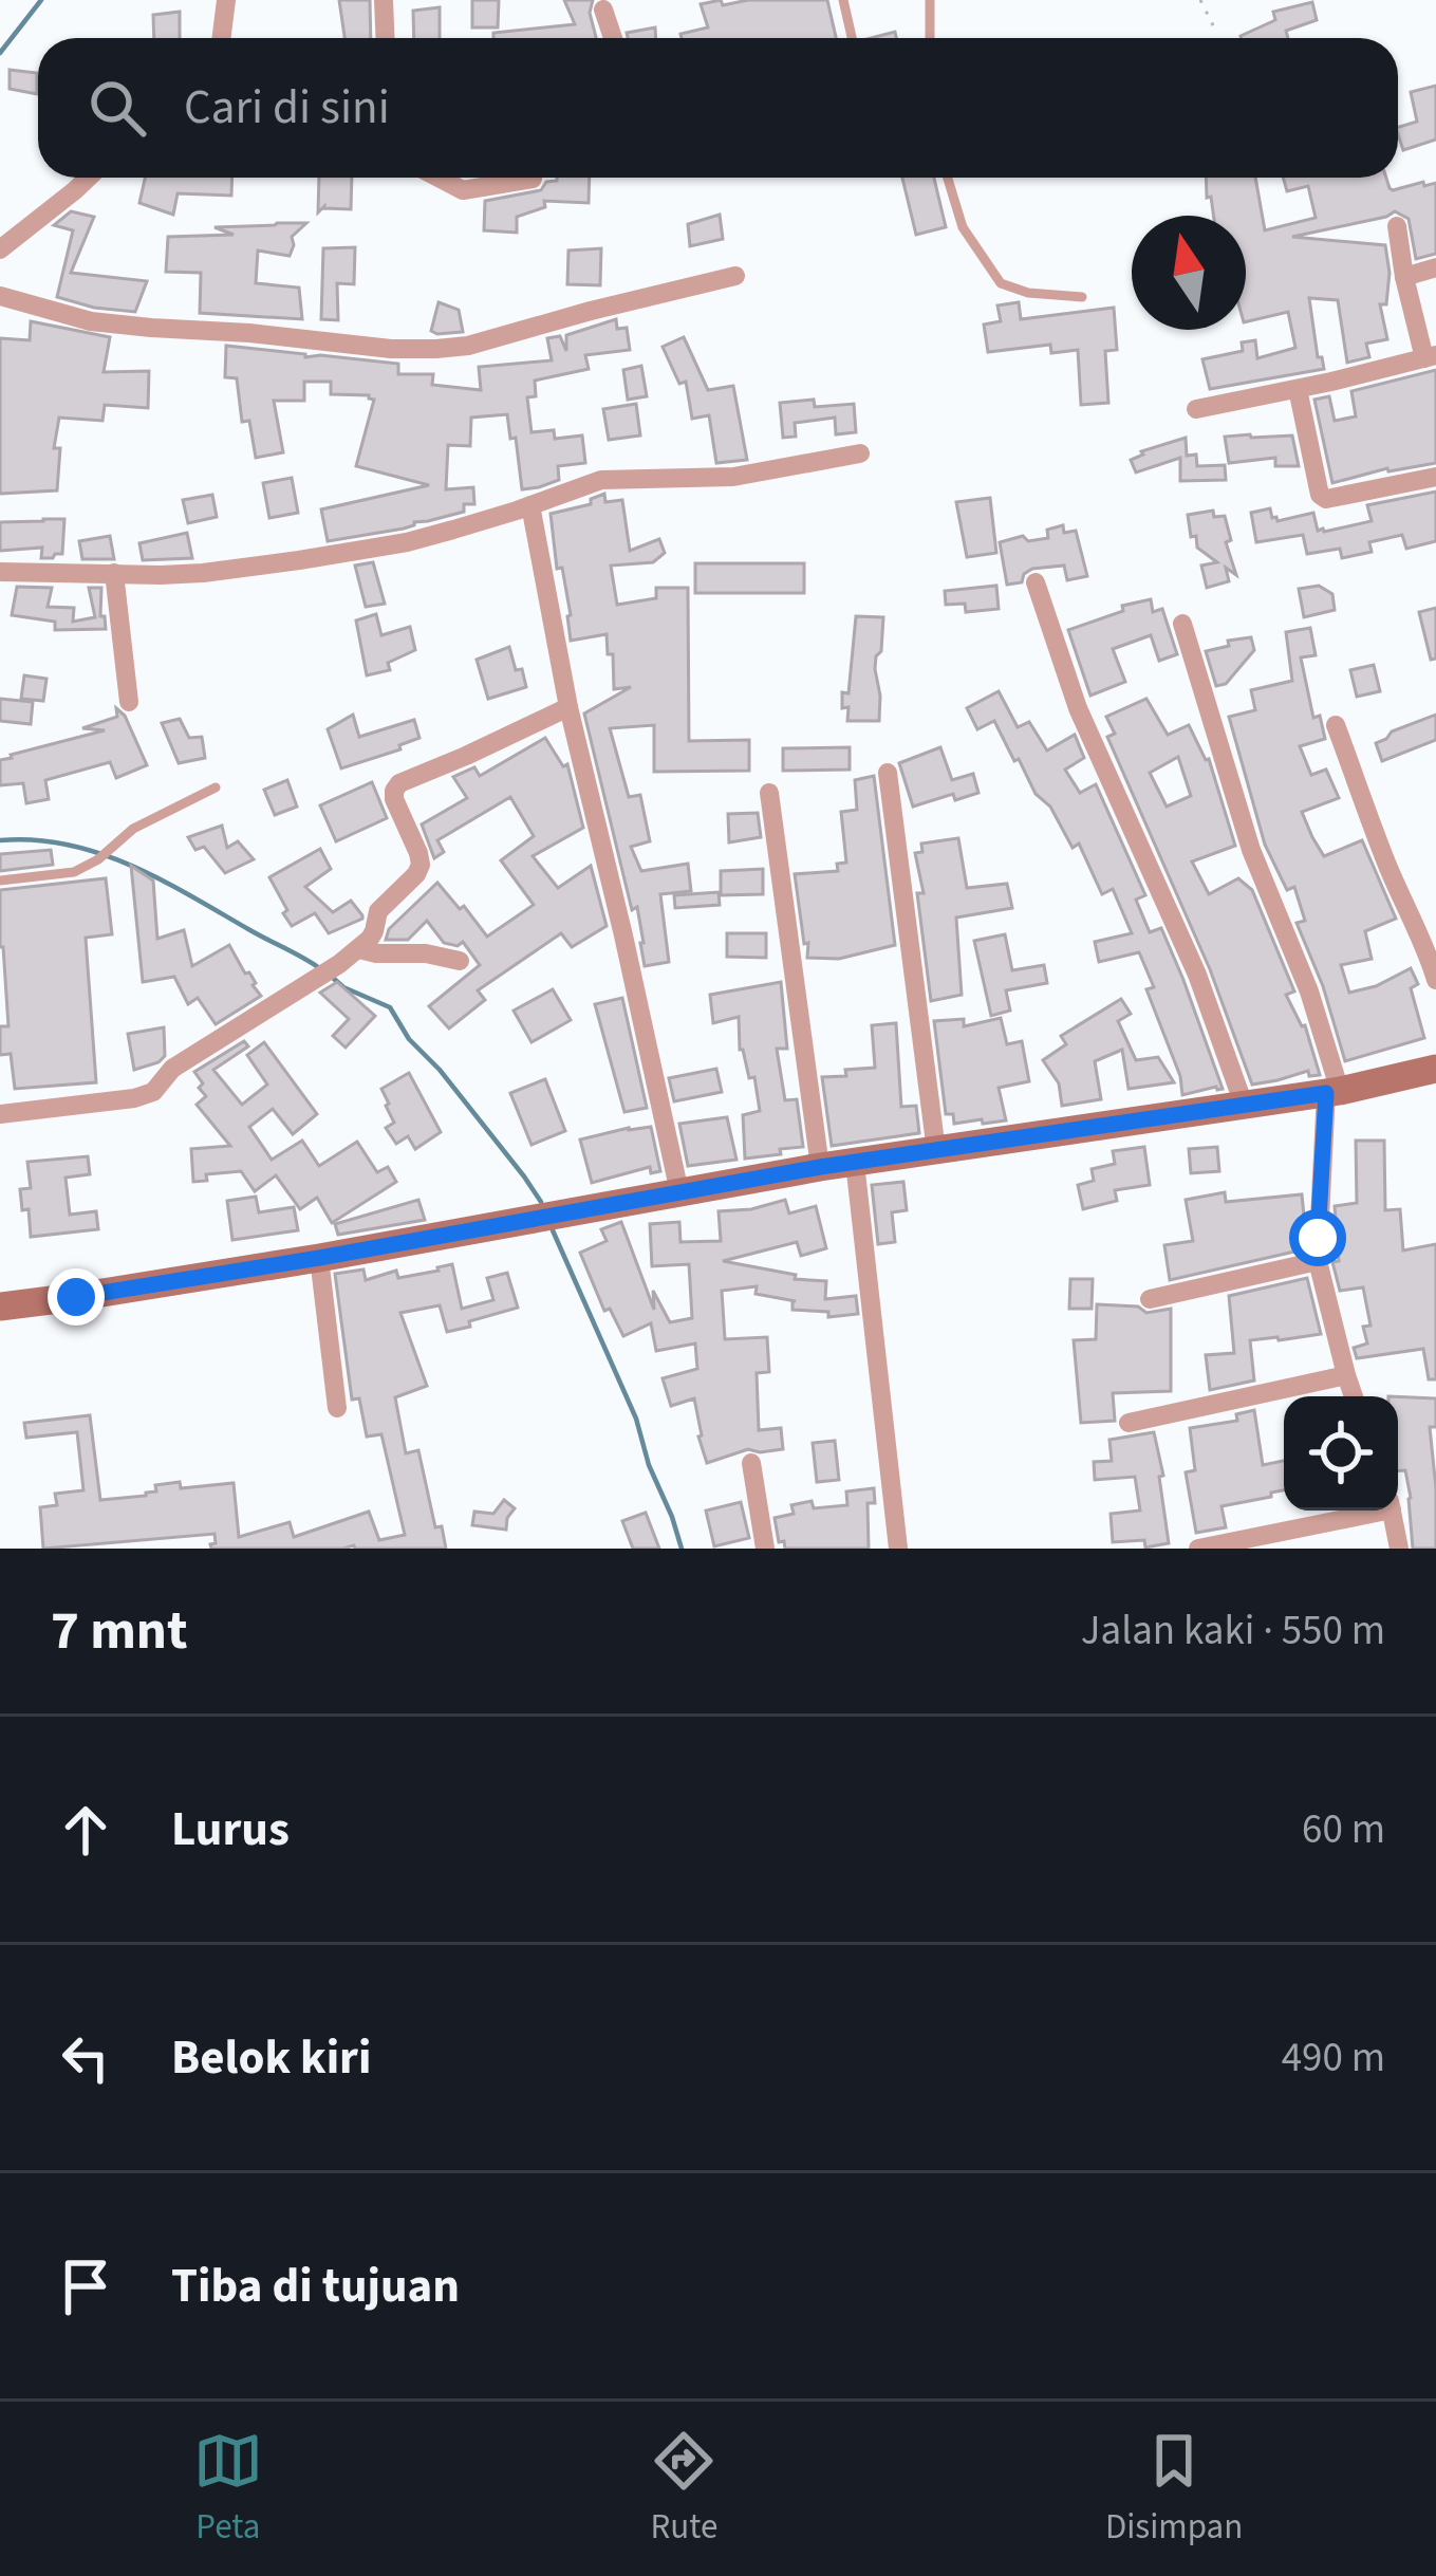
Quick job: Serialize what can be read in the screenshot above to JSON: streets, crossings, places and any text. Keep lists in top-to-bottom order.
{
  "north": "top",
  "page": {
    "search": "Cari di sini",
    "heading": ["7 mnt", "Jalan kaki · 550 m"],
    "list": [
      ["Lurus", "60 m"],
      ["Belok kiri", "490 m"],
      "Tiba di tujuan"
    ],
    "nav": ["Peta", "Rute", "Disimpan"]
  }
}
